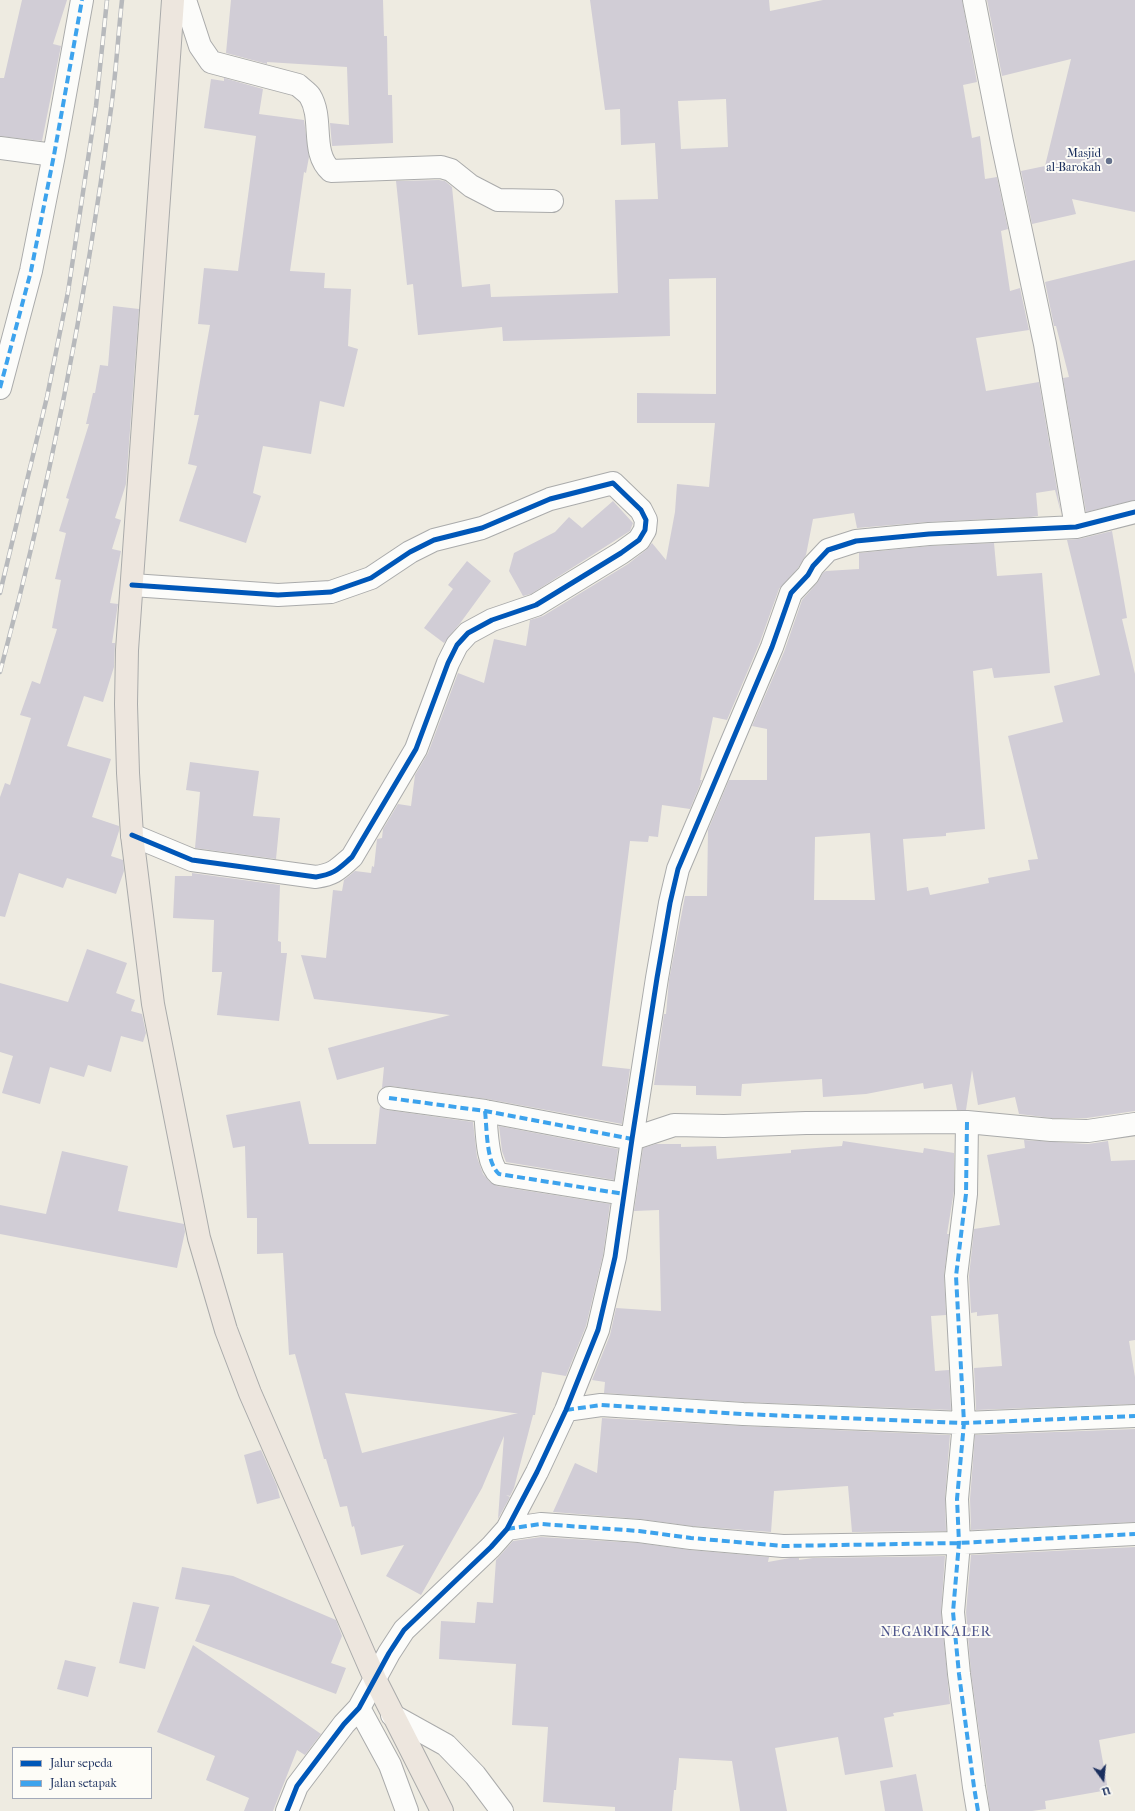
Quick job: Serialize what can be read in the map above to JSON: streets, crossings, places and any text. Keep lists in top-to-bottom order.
{
  "districts": ["NEGARIKALER"],
  "places": ["Masjid al-Barokah"],
  "legend": ["Jalur sepeda", "Jalan setapak"],
  "north": "bottom"
}
